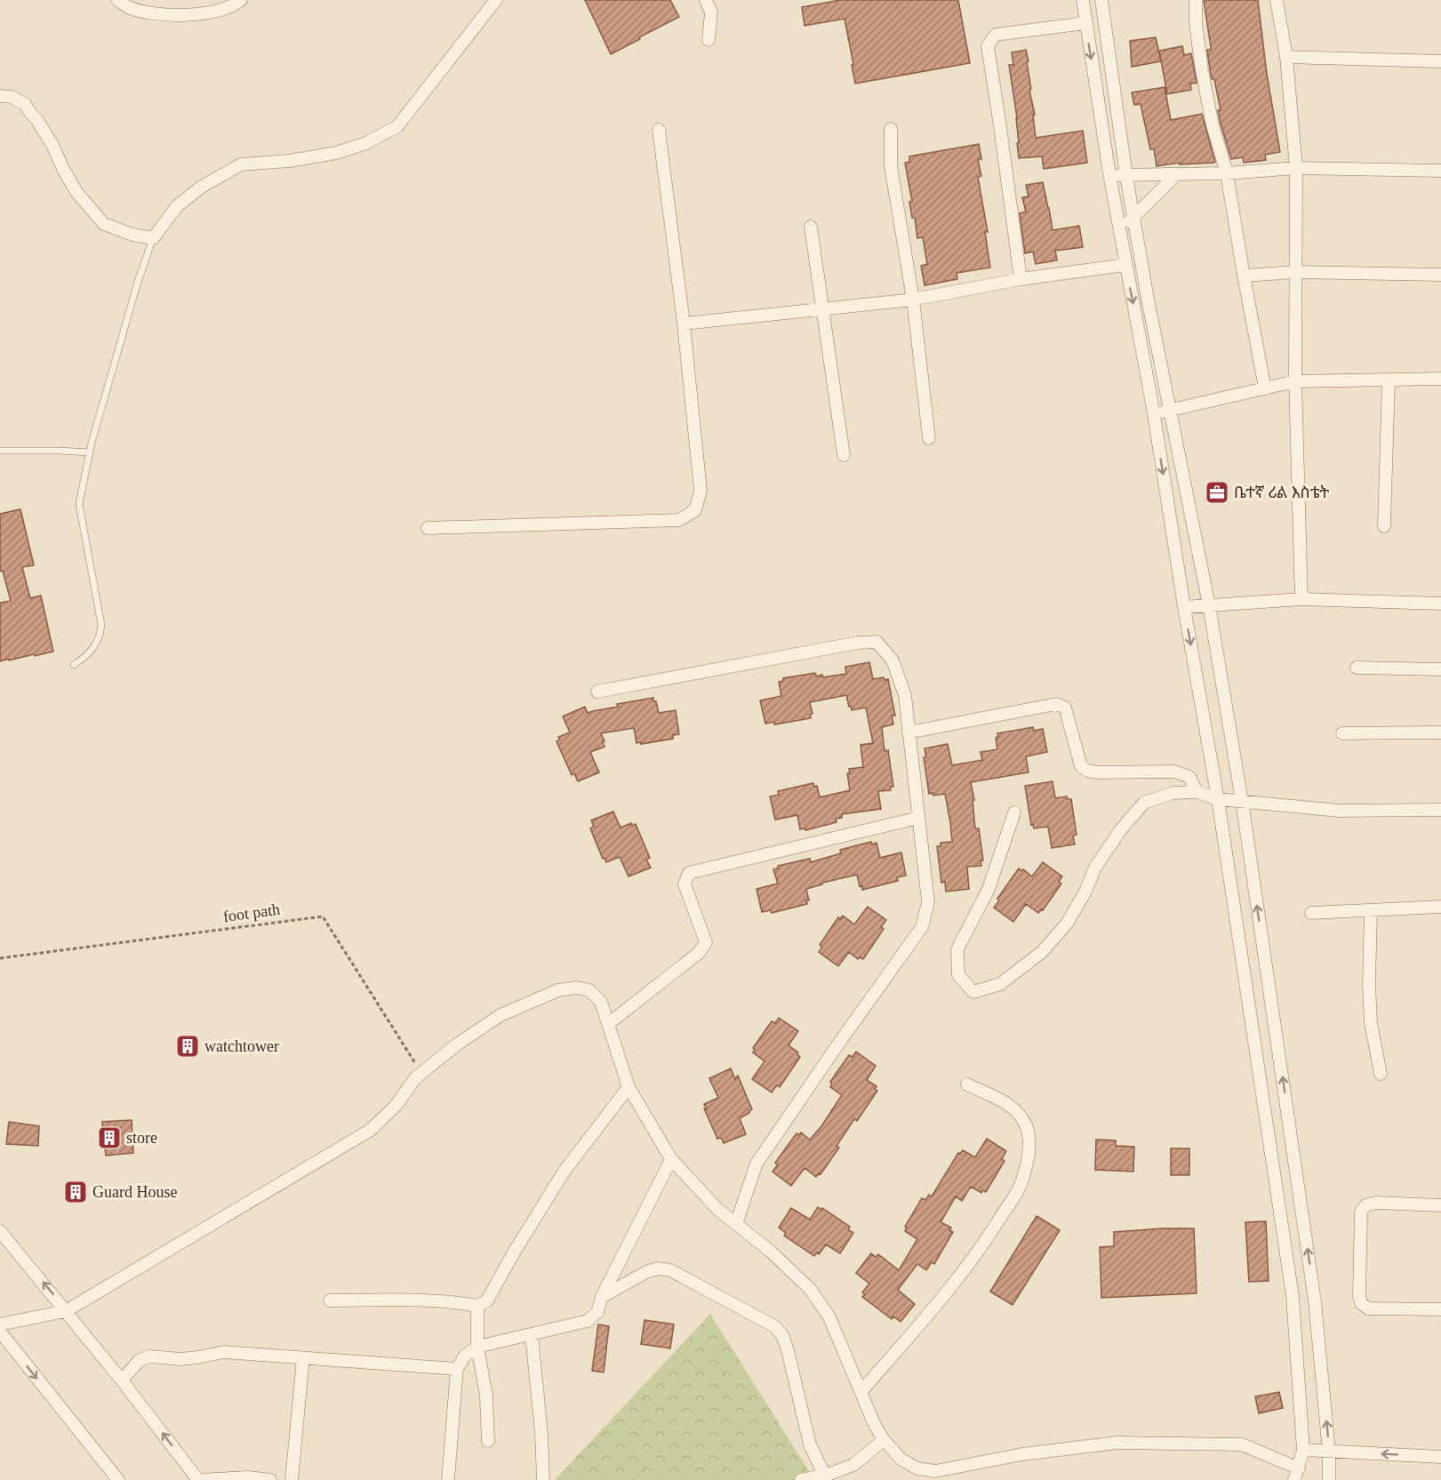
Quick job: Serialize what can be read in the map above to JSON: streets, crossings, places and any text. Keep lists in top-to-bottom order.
{
  "streets": {
    "path": ["foot path"]
  },
  "places": {
    "office": ["ቤተኛ ሪል እስቴት"],
    "building": ["watchtower", "store", "Guard House"]
  }
}
